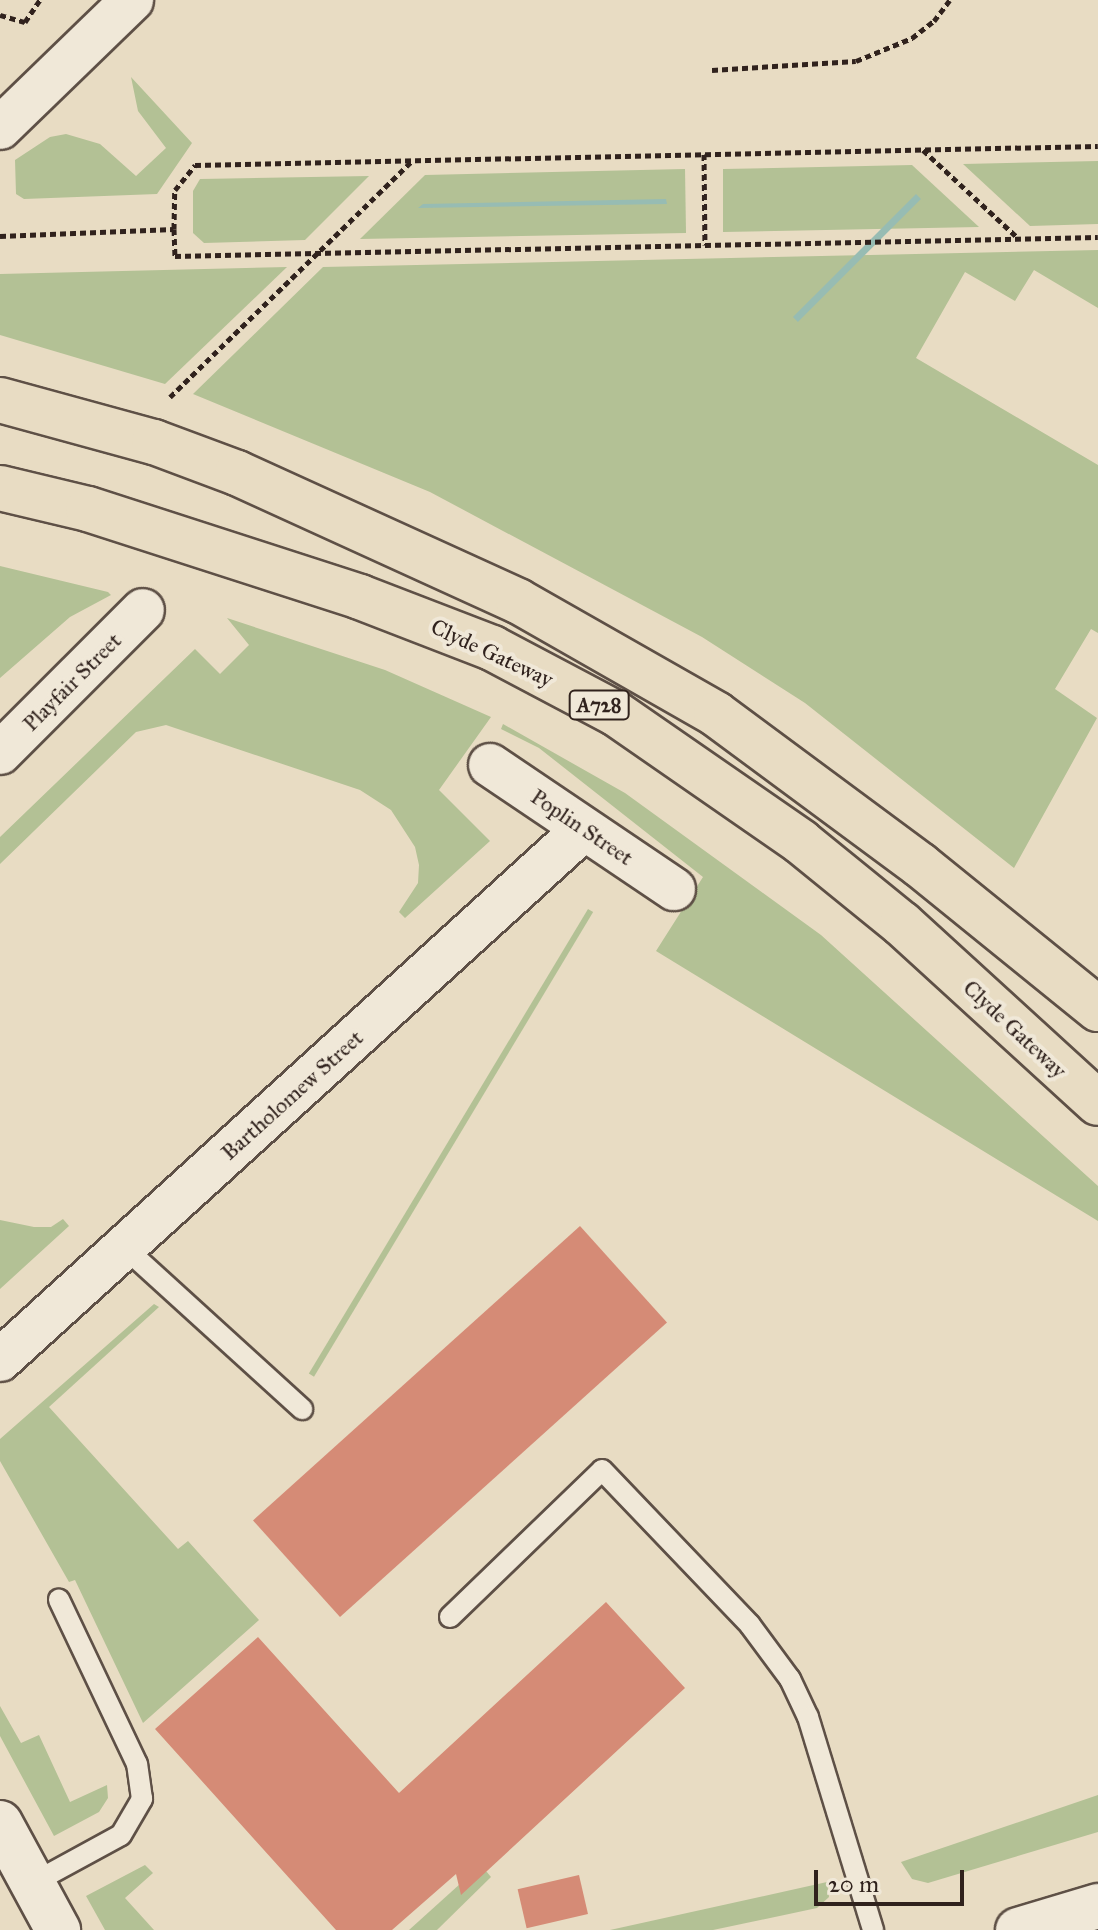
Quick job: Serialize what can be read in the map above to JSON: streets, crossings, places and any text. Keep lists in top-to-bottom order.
{
  "streets": {
    "main road": ["Clyde Gateway", "A728"],
    "street": ["Playfair Street", "Poplin Street", "Bartholomew Street"]
  },
  "crossings": [
    ["Poplin Street", "Bartholomew Street"]
  ],
  "scale_bar": "20 m"
}
